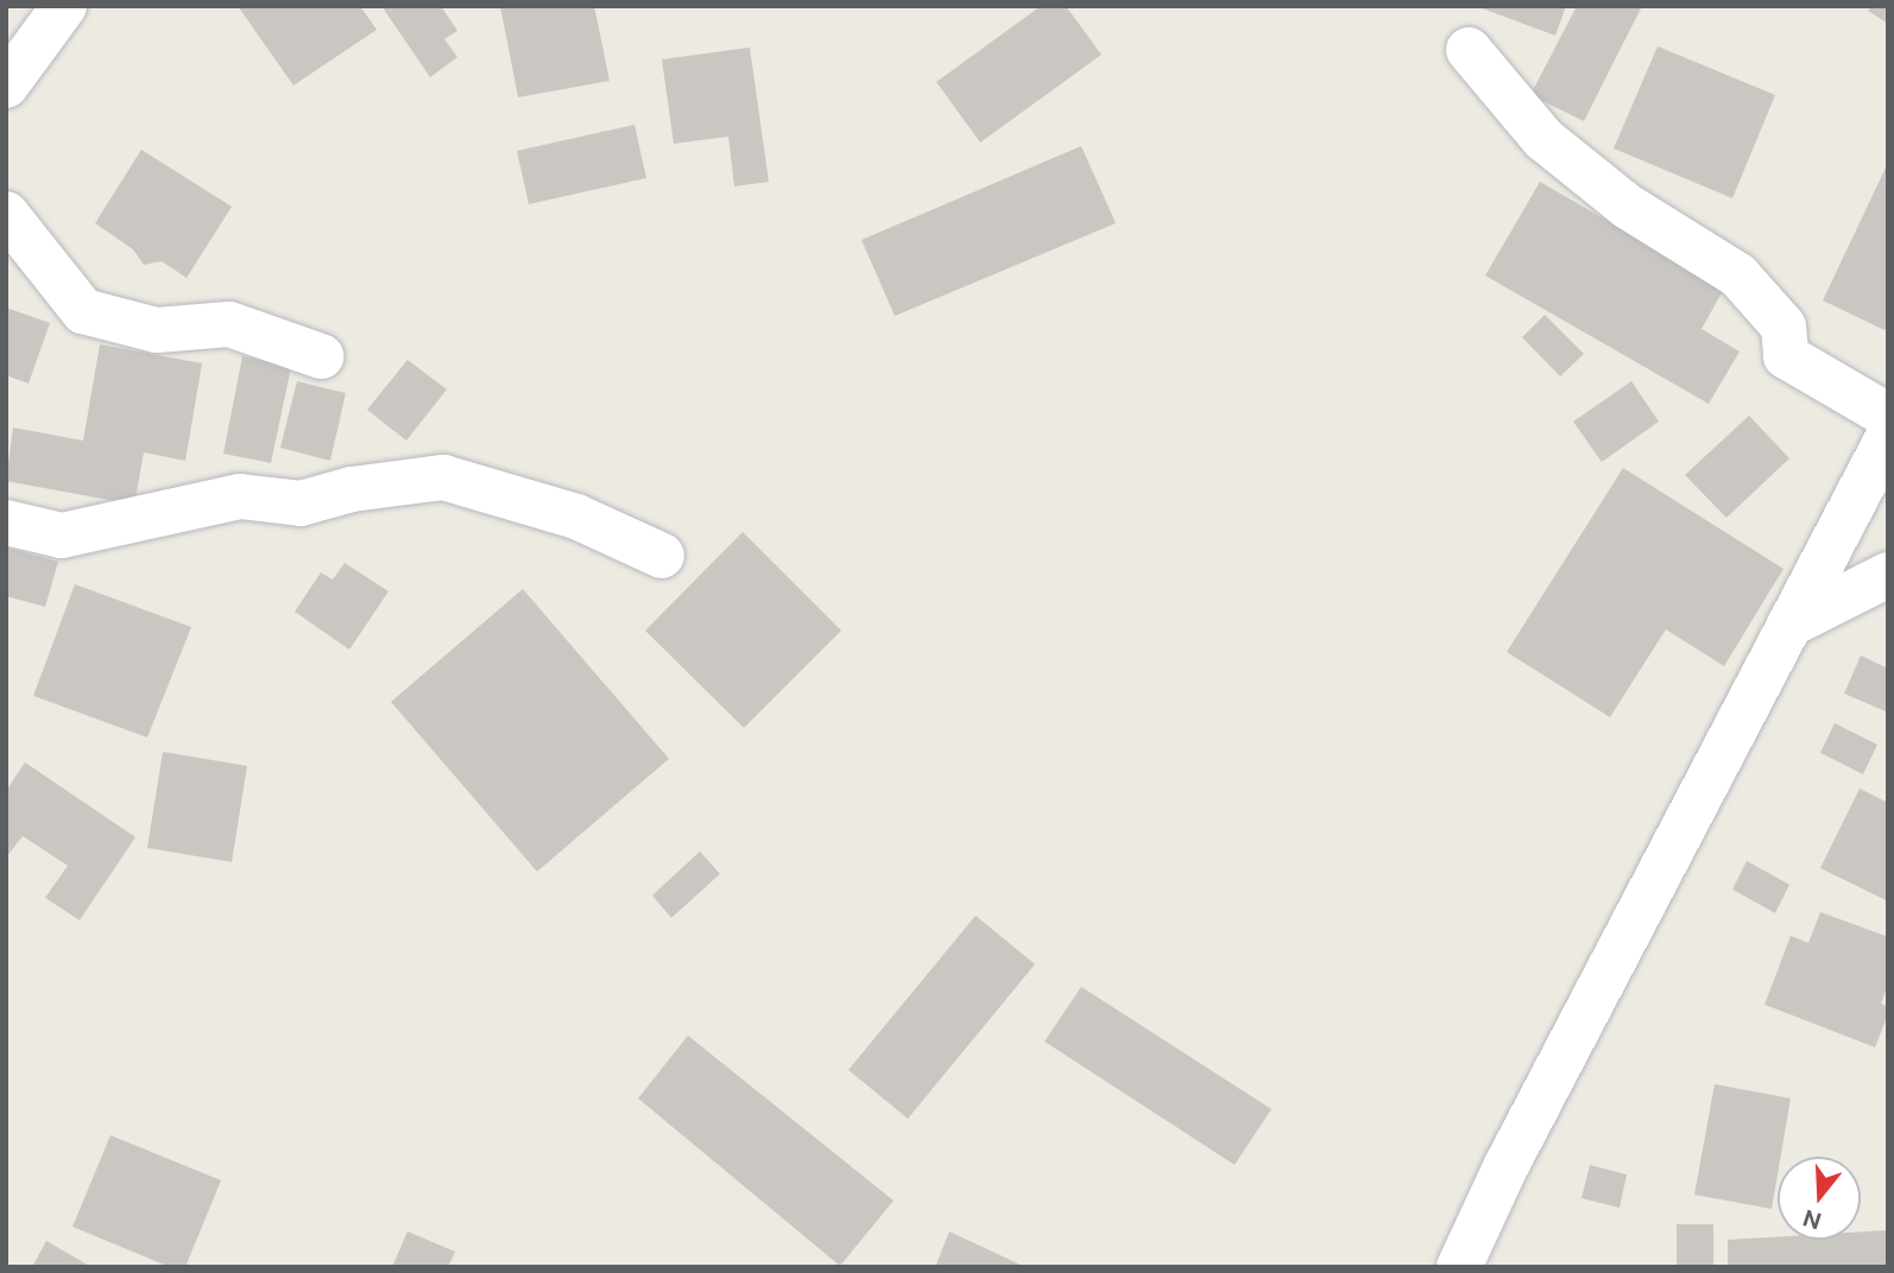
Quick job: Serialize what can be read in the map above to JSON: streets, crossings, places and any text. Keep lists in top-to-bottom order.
{
  "north": "bottom"
}
